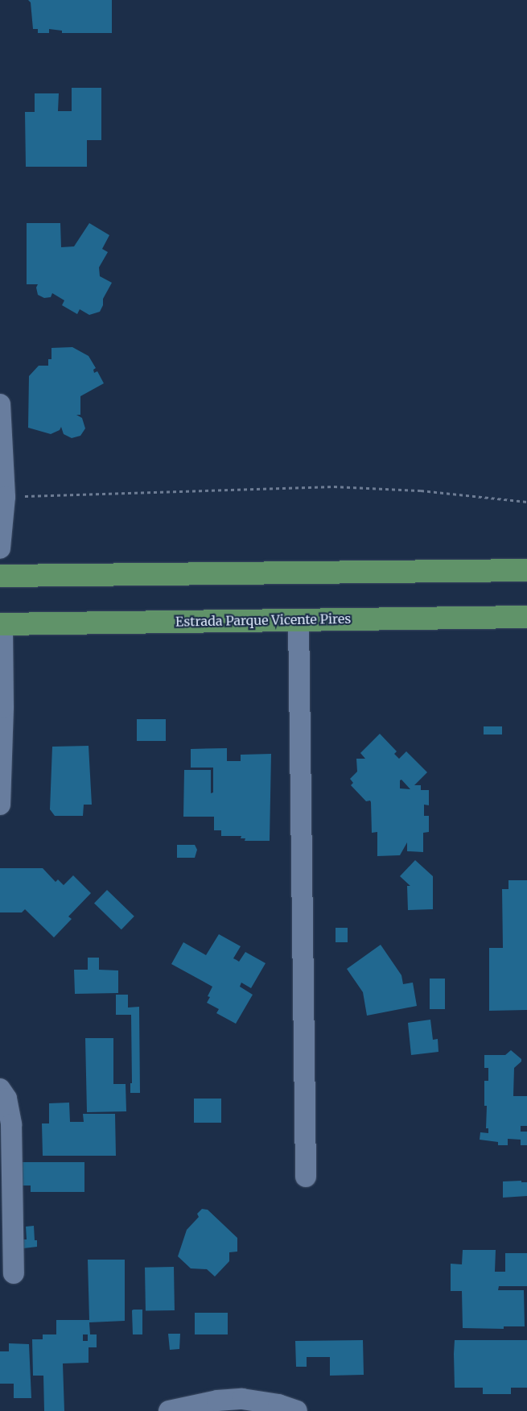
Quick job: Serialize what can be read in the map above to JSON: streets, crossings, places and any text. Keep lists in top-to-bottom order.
{
  "streets": {
    "main road": ["Estrada Parque Vicente Pires"]
  }
}
